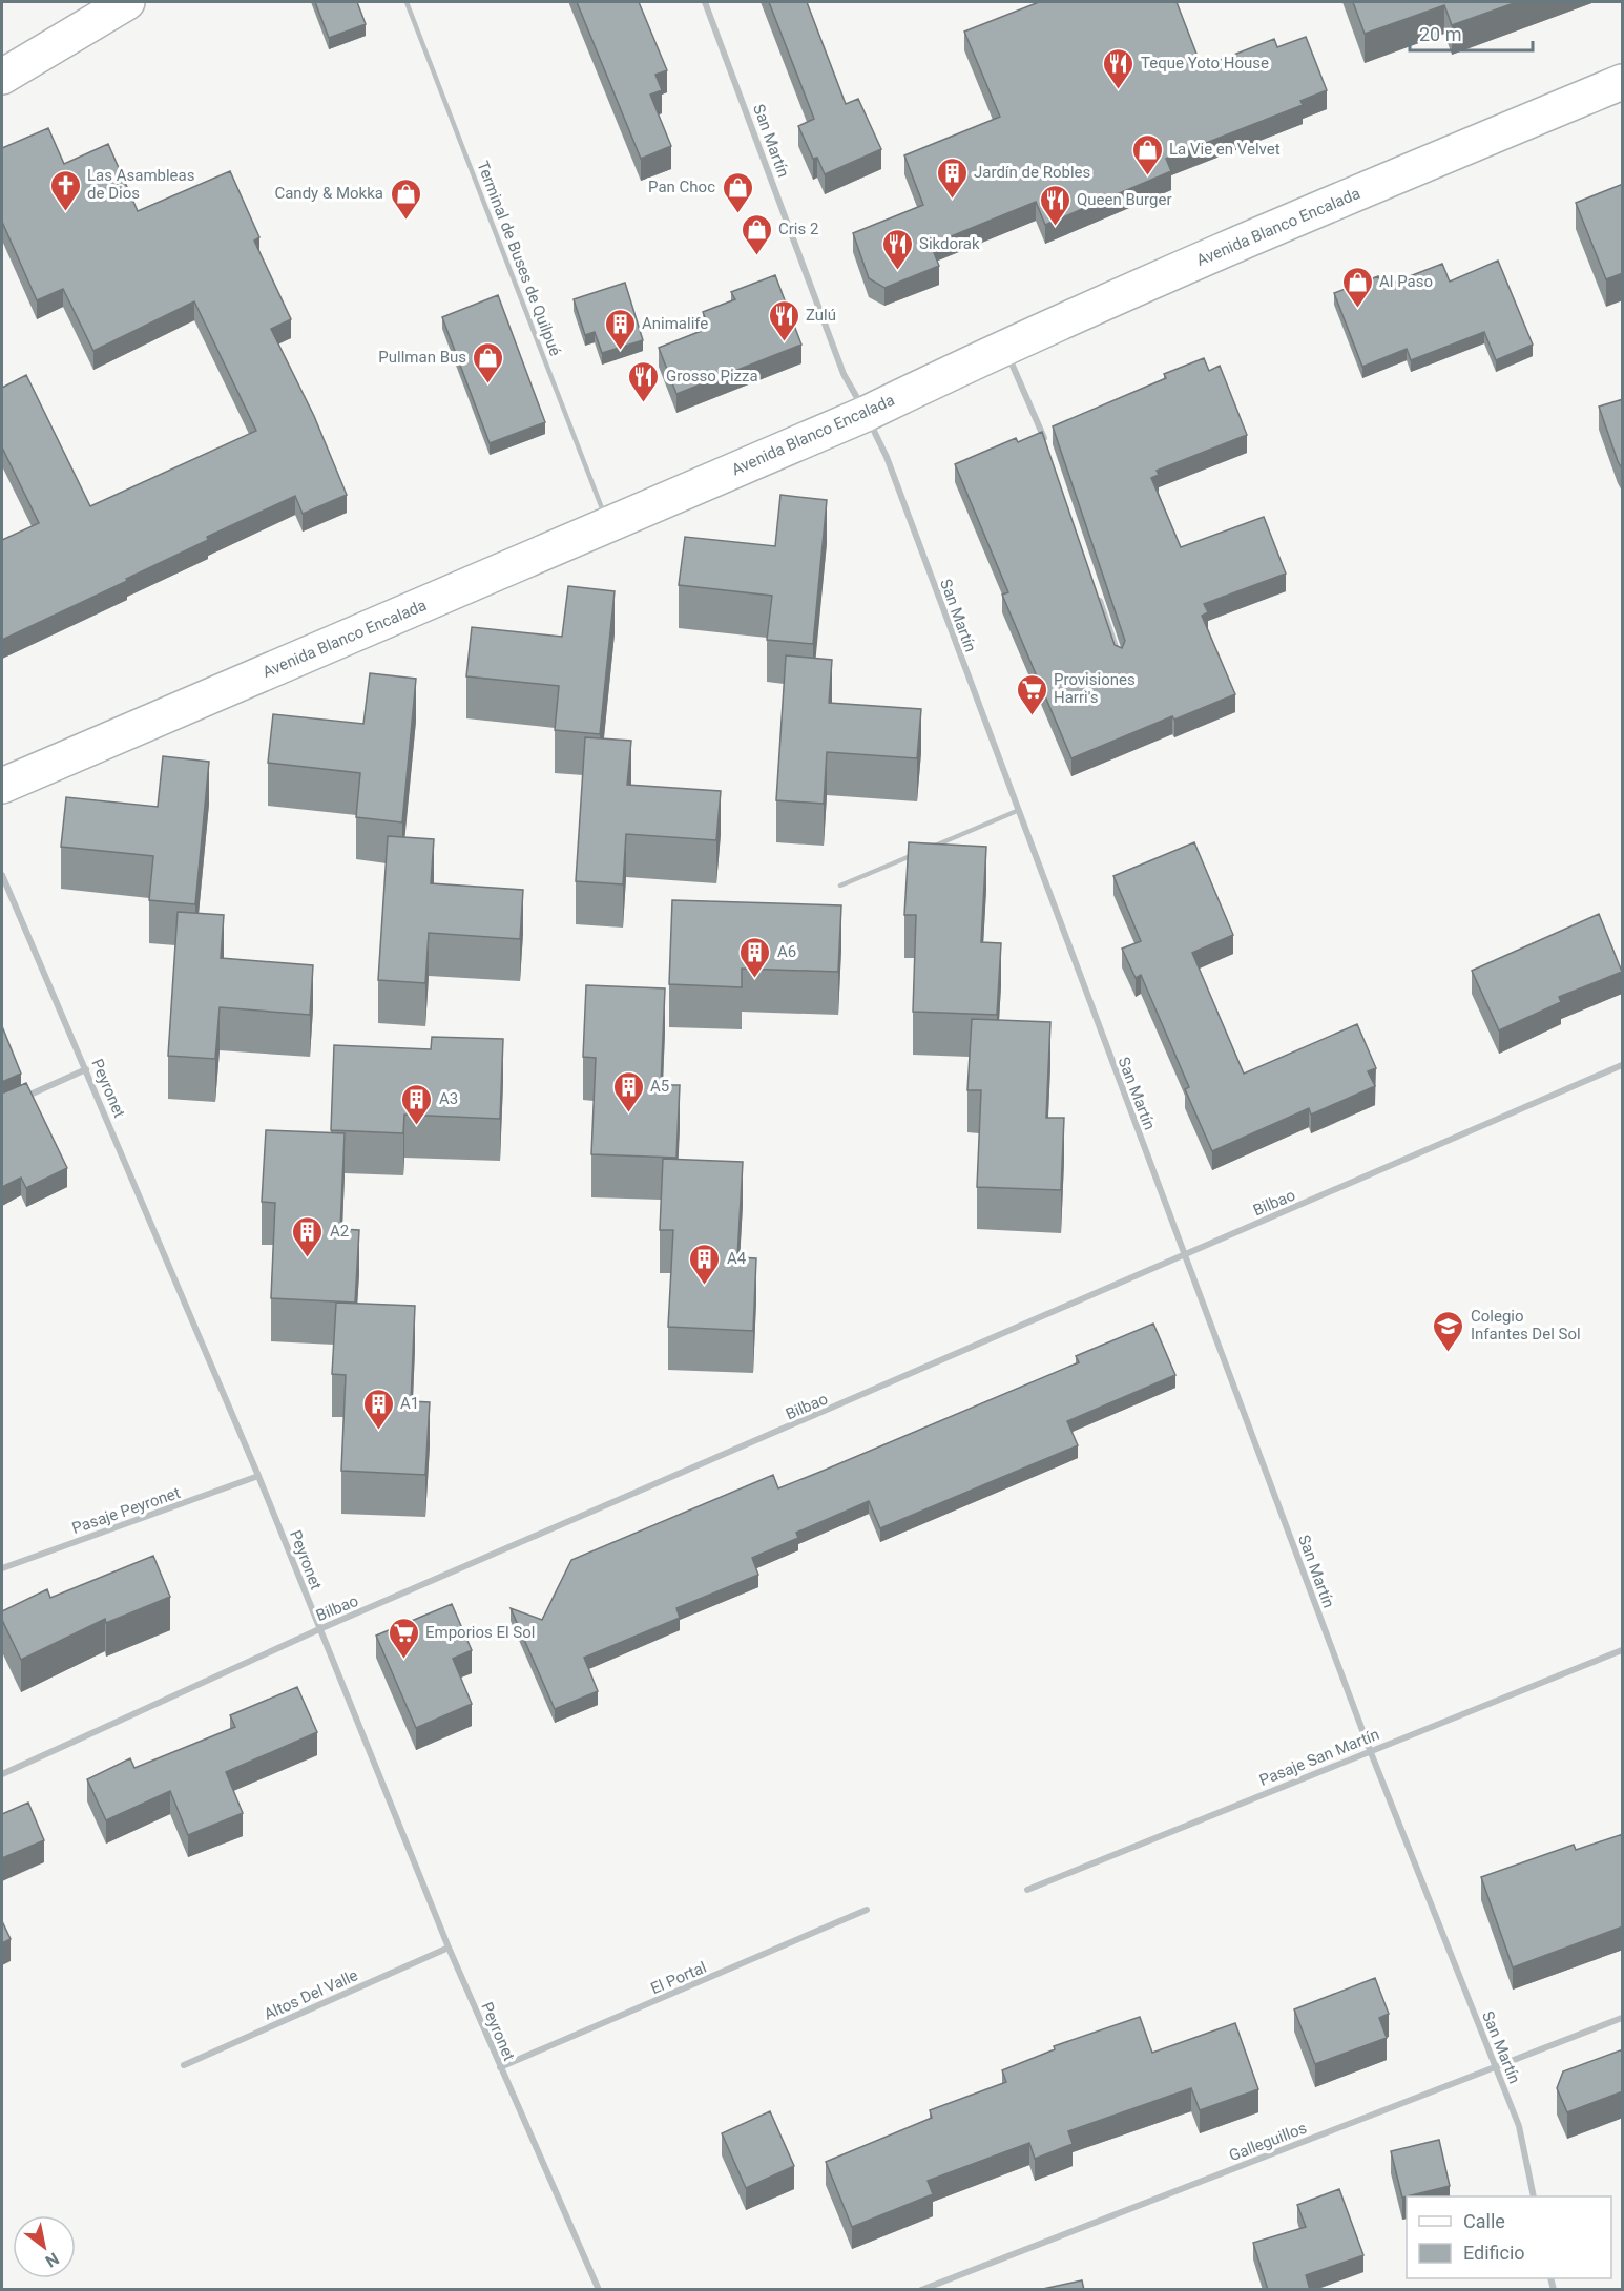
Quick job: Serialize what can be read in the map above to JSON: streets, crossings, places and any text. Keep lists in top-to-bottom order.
{
  "streets": {
    "street": [
      "San Martín",
      "Avenida Blanco Encalada",
      "Peyronet",
      "Bilbao",
      "Pasaje Peyronet",
      "Pasaje San Martín",
      "El Portal",
      "Altos Del Valle",
      "Galleguillos"
    ],
    "lane": ["Terminal de Buses de Quilpué"]
  },
  "crossings": [
    ["San Martín", "Avenida Blanco Encalada"],
    ["San Martín", "Bilbao"],
    ["San Martín", "Pasaje San Martín"],
    ["San Martín", "Galleguillos"],
    ["Avenida Blanco Encalada", "Terminal de Buses de Quilpué"],
    ["Peyronet", "Bilbao"],
    ["Peyronet", "Pasaje Peyronet"],
    ["Peyronet", "El Portal"],
    ["Peyronet", "Altos Del Valle"]
  ],
  "places": {
    "restaurant": [
      "Teque Yoto House",
      "Queen Burger",
      "Sikdorak",
      "Zulú",
      "Grosso Pizza"
    ],
    "shop": [
      "La Vie en Velvet",
      "Pan Choc",
      "Candy & Mokka",
      "Cris 2",
      "Al Paso",
      "Pullman Bus"
    ],
    "building": [
      "Jardín de Robles",
      "Animalife",
      "A6",
      "A5",
      "A3",
      "A2",
      "A4",
      "A1"
    ],
    "church": ["Las Asambleas de Dios"],
    "supermarket": ["Provisiones Harri's", "Emporios El Sol"],
    "school or university": ["Colegio Infantes Del Sol"]
  },
  "legend": ["Calle", "Edificio"],
  "scale_bar": "20 m",
  "north": "bottom right"
}
